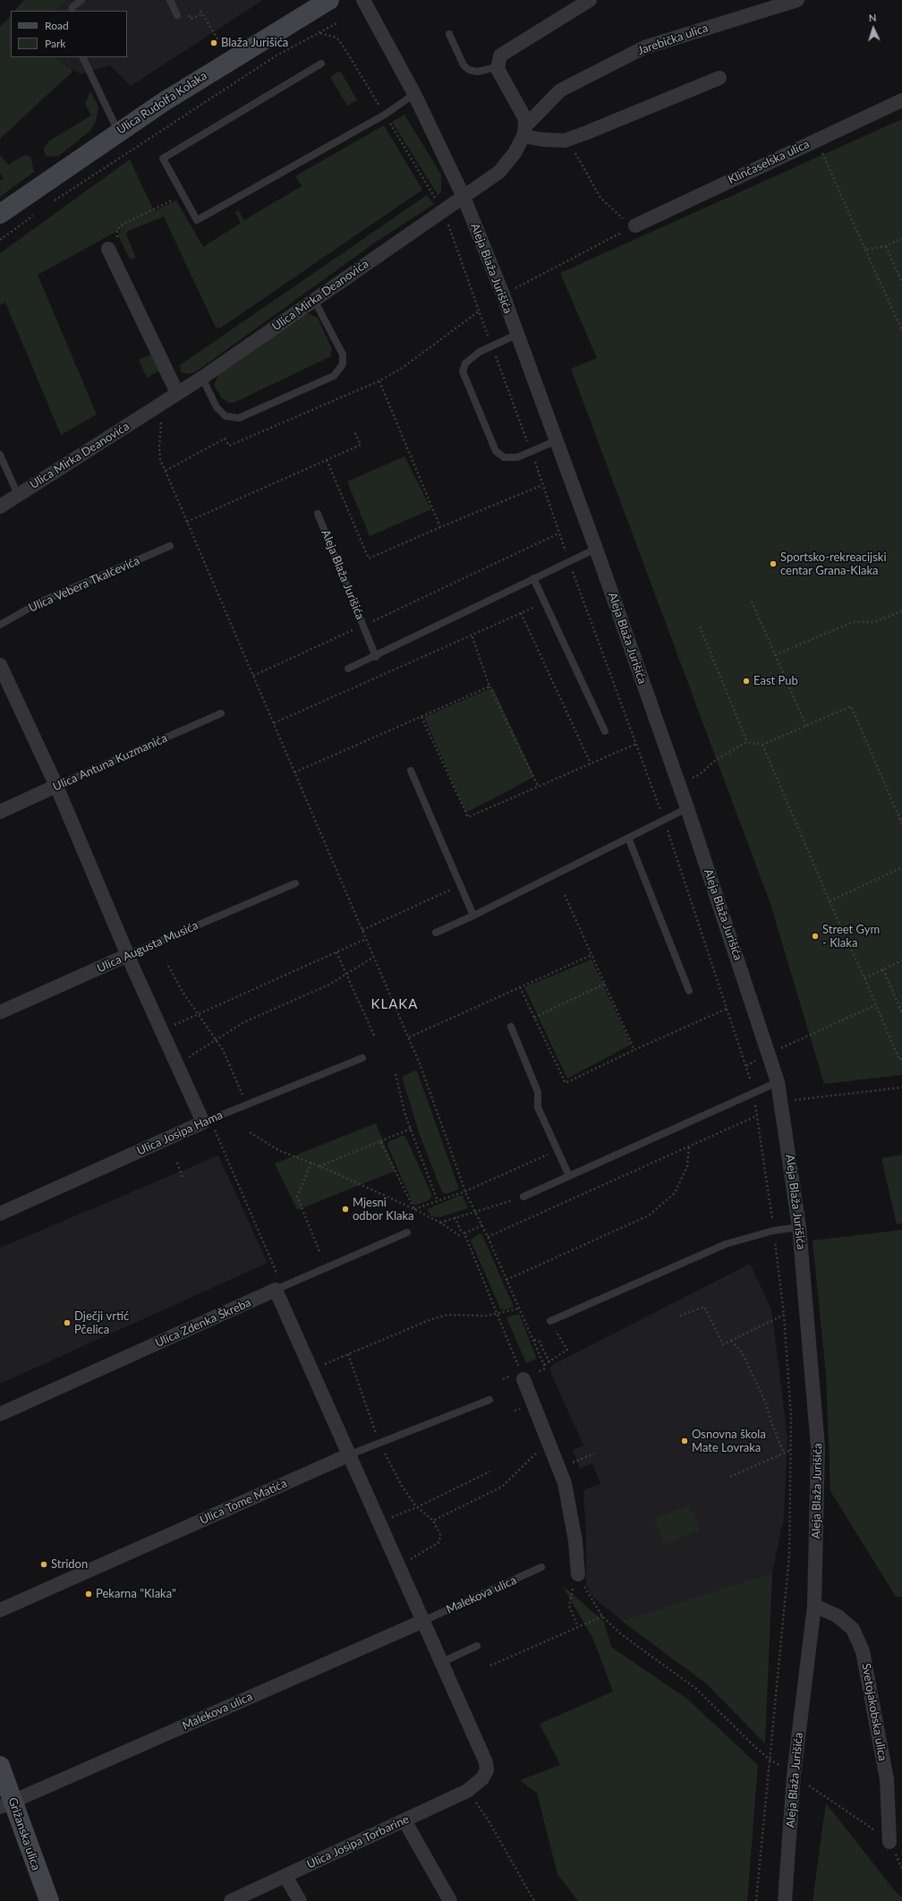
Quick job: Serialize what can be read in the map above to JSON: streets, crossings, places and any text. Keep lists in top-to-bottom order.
{
  "streets": {
    "main road": ["Ulica Rudolfa Kolaka", "Grižanska ulica"],
    "street": [
      "Jarebička ulica",
      "Klinčaselska ulica",
      "Aleja Blaža Jurišića",
      "Ulica Mirka Deanovića",
      "Ulica Antuna Kuzmanića",
      "Ulica Augusta Musića",
      "Ulica Josipa Hama",
      "Ulica Zdenka Škreba",
      "Ulica Tome Matića",
      "Malekova ulica",
      "Svetojakobska ulica",
      "Ulica Josipa Torbarine"
    ],
    "lane": ["Ulica Vebera Tkalčevića"]
  },
  "crossings": [
    ["Jarebička ulica", "Aleja Blaža Jurišića"],
    ["Jarebička ulica", "Ulica Mirka Deanovića"],
    ["Aleja Blaža Jurišića", "Ulica Mirka Deanovića"],
    ["Aleja Blaža Jurišića", "Svetojakobska ulica"],
    ["Malekova ulica", "Grižanska ulica"]
  ],
  "districts": ["KLAKA"],
  "places": [
    "Blaža Jurišića",
    "Sportsko-rekreacijski centar Grana-Klaka",
    "East Pub",
    "Street Gym - Klaka",
    "Mjesni odbor Klaka",
    "Dječji vrtić Pčelica",
    "Osnovna škola Mate Lovraka",
    "Stridon",
    "Pekarna \"Klaka\""
  ],
  "legend": ["Road", "Park"],
  "north": "top"
}
